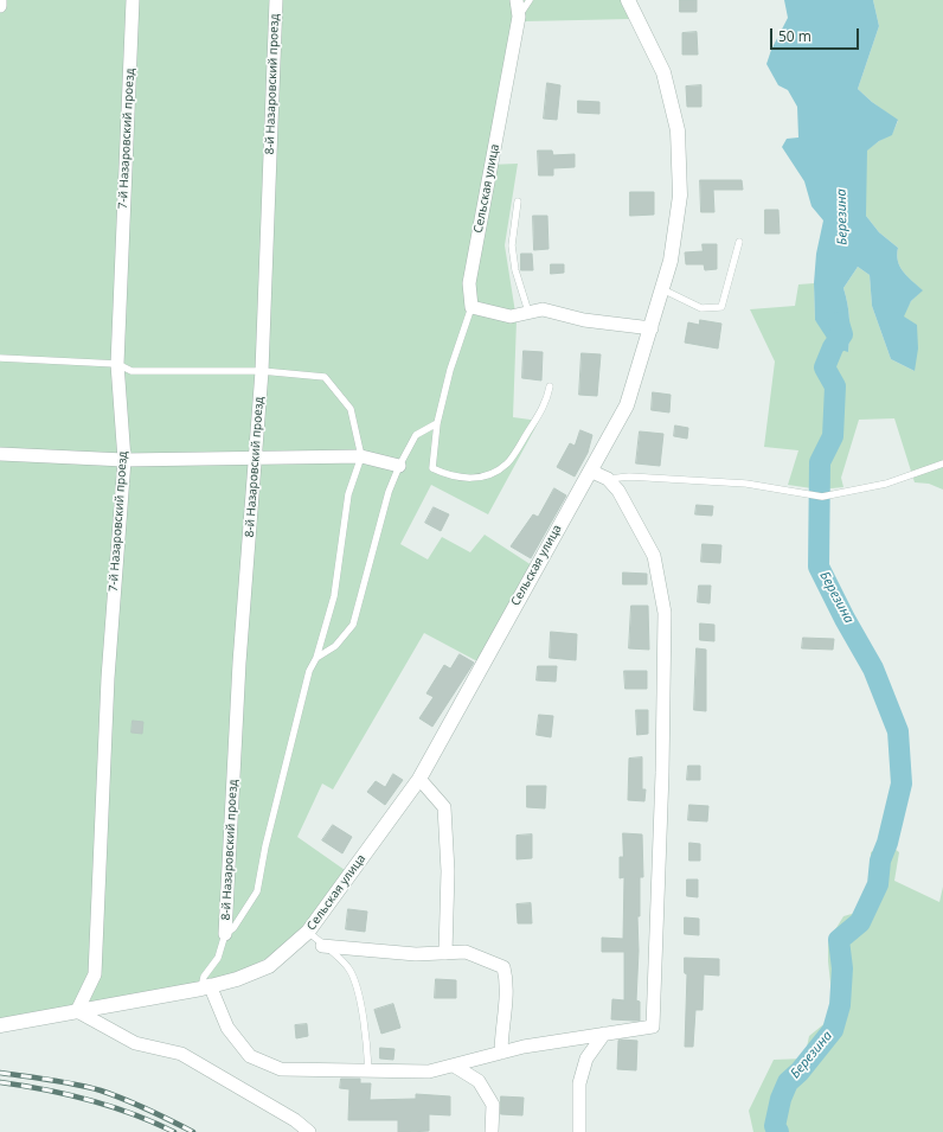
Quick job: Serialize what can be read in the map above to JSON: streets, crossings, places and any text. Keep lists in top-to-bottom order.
{
  "streets": {
    "street": ["8-й Назаровский проезд", "7-й Назаровский проезд", "Сельская улица"]
  },
  "crossings": [
    ["7-й Назаровский проезд", "Сельская улица"]
  ],
  "water": ["Березина"],
  "scale_bar": "50 m"
}
